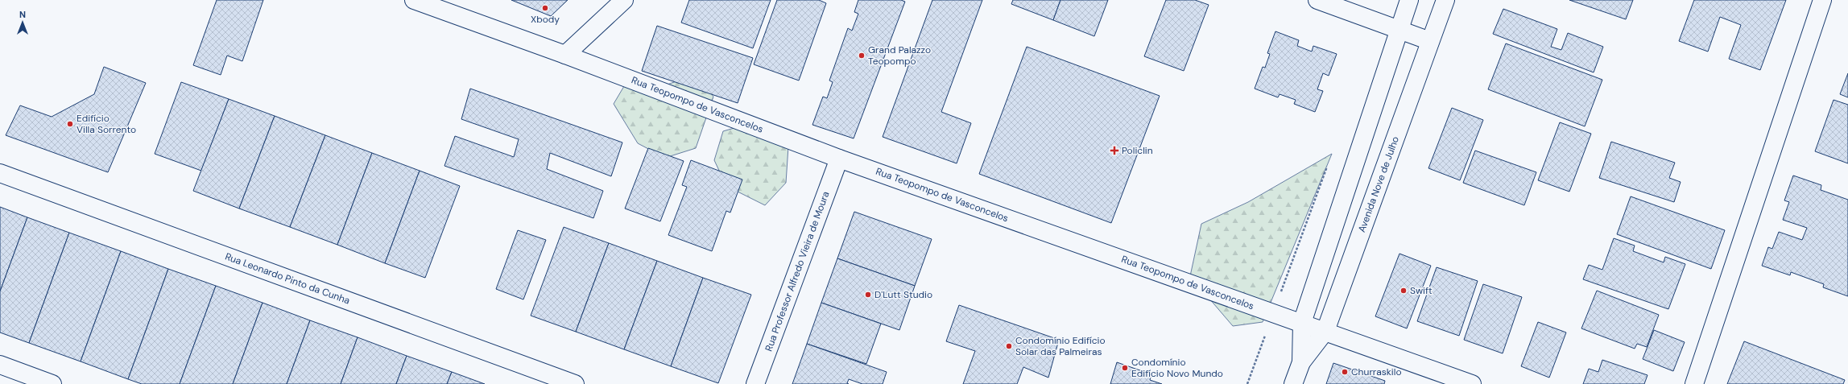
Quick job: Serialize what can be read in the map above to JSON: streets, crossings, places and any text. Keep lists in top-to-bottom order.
{
  "streets": {
    "street": [
      "Rua Teopompo de Vasconcelos",
      "Avenida Nove de Julho",
      "Rua Professor Alfredo Vieira de Moura",
      "Rua Leonardo Pinto da Cunha"
    ]
  },
  "crossings": [
    ["Rua Teopompo de Vasconcelos", "Avenida Nove de Julho"],
    ["Rua Teopompo de Vasconcelos", "Rua Professor Alfredo Vieira de Moura"]
  ],
  "places": {
    "other": [
      "Xbody",
      "Grand Palazzo Teopompo",
      "Edifício Villa Sorrento",
      "Swift",
      "D'Lutt Studio",
      "Condomínio Edifício Solar das Palmeiras",
      "Condomínio Edifício Novo Mundo",
      "Churraskilo"
    ],
    "health": ["Policlin"]
  },
  "north": "top"
}
